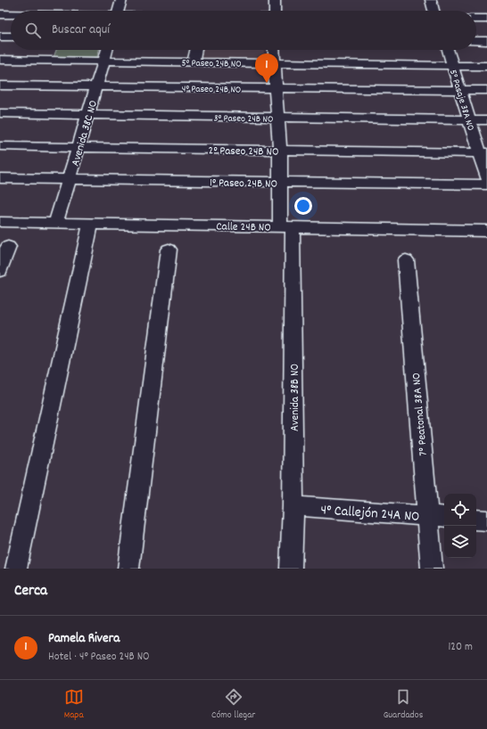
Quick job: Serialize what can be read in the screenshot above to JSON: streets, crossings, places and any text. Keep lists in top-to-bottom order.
{
  "streets": {
    "street": [
      "5° Paseo 24B NO",
      "4° Paseo 24B NO",
      "5° Pasaje 38A NO",
      "3° Paseo 24B NO",
      "Avenida 38C NO",
      "2° Paseo 24B NO",
      "1° Paseo 24B NO",
      "Calle 24B NO",
      "Avenida 38B NO",
      "7° Peatonal 38A NO",
      "4° Callejón 24A NO"
    ]
  },
  "crossings": [
    ["5° Paseo 24B NO", "5° Pasaje 38A NO"],
    ["5° Paseo 24B NO", "Avenida 38C NO"],
    ["5° Paseo 24B NO", "Avenida 38B NO"],
    ["4° Paseo 24B NO", "5° Pasaje 38A NO"],
    ["4° Paseo 24B NO", "Avenida 38C NO"],
    ["4° Paseo 24B NO", "Avenida 38B NO"],
    ["5° Pasaje 38A NO", "3° Paseo 24B NO"],
    ["5° Pasaje 38A NO", "2° Paseo 24B NO"],
    ["3° Paseo 24B NO", "Avenida 38C NO"],
    ["3° Paseo 24B NO", "Avenida 38B NO"],
    ["Avenida 38C NO", "2° Paseo 24B NO"],
    ["Avenida 38C NO", "1° Paseo 24B NO"],
    ["Avenida 38C NO", "Calle 24B NO"],
    ["2° Paseo 24B NO", "Avenida 38B NO"],
    ["1° Paseo 24B NO", "Avenida 38B NO"],
    ["Calle 24B NO", "Avenida 38B NO"],
    ["Avenida 38B NO", "4° Callejón 24A NO"],
    ["7° Peatonal 38A NO", "4° Callejón 24A NO"]
  ],
  "page": {
    "search": "Buscar aquí",
    "pins": "1",
    "heading": "Cerca",
    "list": [
      {
        "mark": "1",
        "name": "Pamela Rivera",
        "note": "Hotel · 4° Paseo 24B NO",
        "value": "120 m"
      }
    ],
    "nav": ["Mapa", "Cómo llegar", "Guardados"]
  }
}
